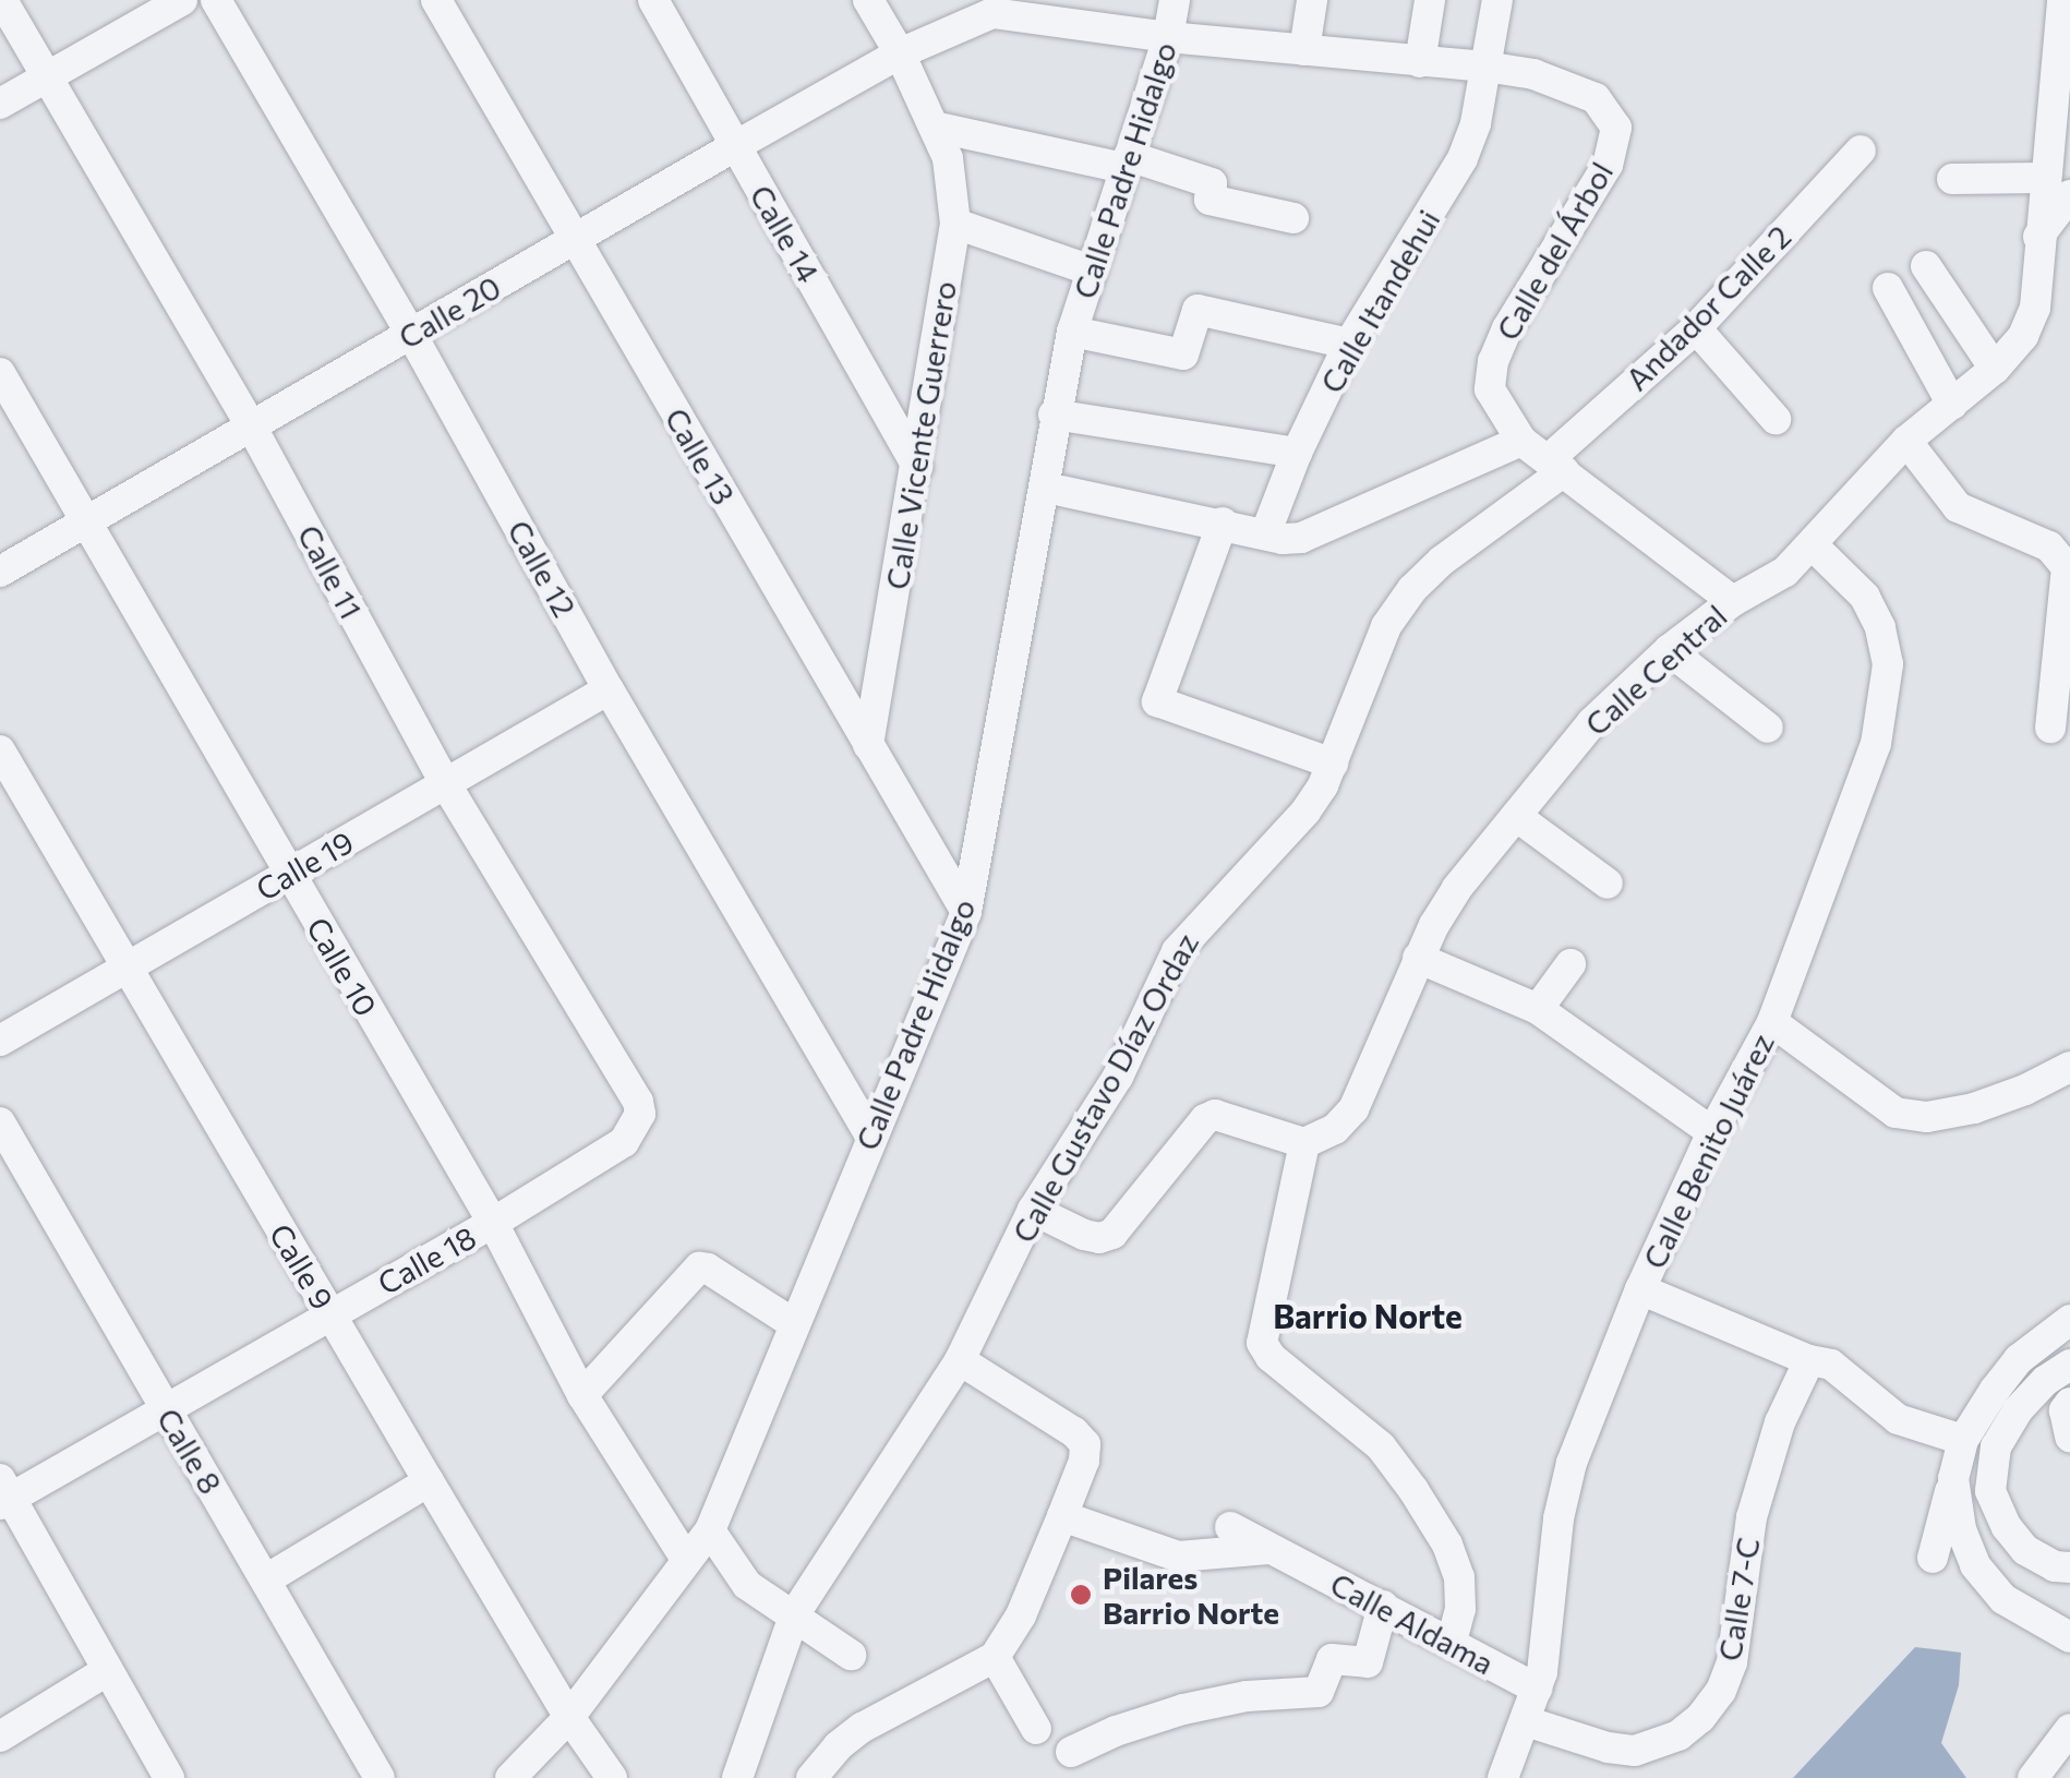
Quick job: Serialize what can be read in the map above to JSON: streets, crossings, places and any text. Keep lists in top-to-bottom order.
{
  "streets": {
    "street": [
      "Calle Padre Hidalgo",
      "Calle 14",
      "Calle del Árbol",
      "Calle Itandehui",
      "Andador Calle 2",
      "Calle 20",
      "Calle Vicente Guerrero",
      "Calle 13",
      "Calle 12",
      "Calle 11",
      "Calle Central",
      "Calle 19",
      "Calle 10",
      "Calle Gustavo Díaz Ordaz",
      "Calle Benito Juárez",
      "Calle 18",
      "Calle 9",
      "Calle 8",
      "Calle 7-C",
      "Calle Aldama"
    ]
  },
  "crossings": [
    ["Calle Padre Hidalgo", "Calle del Árbol"],
    ["Calle Padre Hidalgo", "Calle 13"],
    ["Calle Padre Hidalgo", "Calle 12"],
    ["Calle Padre Hidalgo", "Calle 10"],
    ["Calle Padre Hidalgo", "Calle 9"],
    ["Calle 14", "Calle 20"],
    ["Calle 14", "Calle Vicente Guerrero"],
    ["Calle del Árbol", "Calle Itandehui"],
    ["Calle del Árbol", "Andador Calle 2"],
    ["Calle del Árbol", "Calle 20"],
    ["Calle del Árbol", "Calle Central"],
    ["Calle del Árbol", "Calle Gustavo Díaz Ordaz"],
    ["Andador Calle 2", "Calle Gustavo Díaz Ordaz"],
    ["Calle 20", "Calle Vicente Guerrero"],
    ["Calle 20", "Calle 13"],
    ["Calle 20", "Calle 12"],
    ["Calle 20", "Calle 11"],
    ["Calle 20", "Calle 10"],
    ["Calle Vicente Guerrero", "Calle 13"],
    ["Calle 12", "Calle 19"],
    ["Calle 11", "Calle 19"],
    ["Calle 11", "Calle 18"],
    ["Calle Central", "Calle Benito Juárez"],
    ["Calle 19", "Calle 10"],
    ["Calle 19", "Calle 9"],
    ["Calle 10", "Calle 18"],
    ["Calle Benito Juárez", "Calle 7-C"],
    ["Calle Benito Juárez", "Calle Aldama"],
    ["Calle 18", "Calle 9"],
    ["Calle 18", "Calle 8"]
  ],
  "districts": ["Barrio Norte"],
  "places": ["Pilares Barrio Norte"]
}
